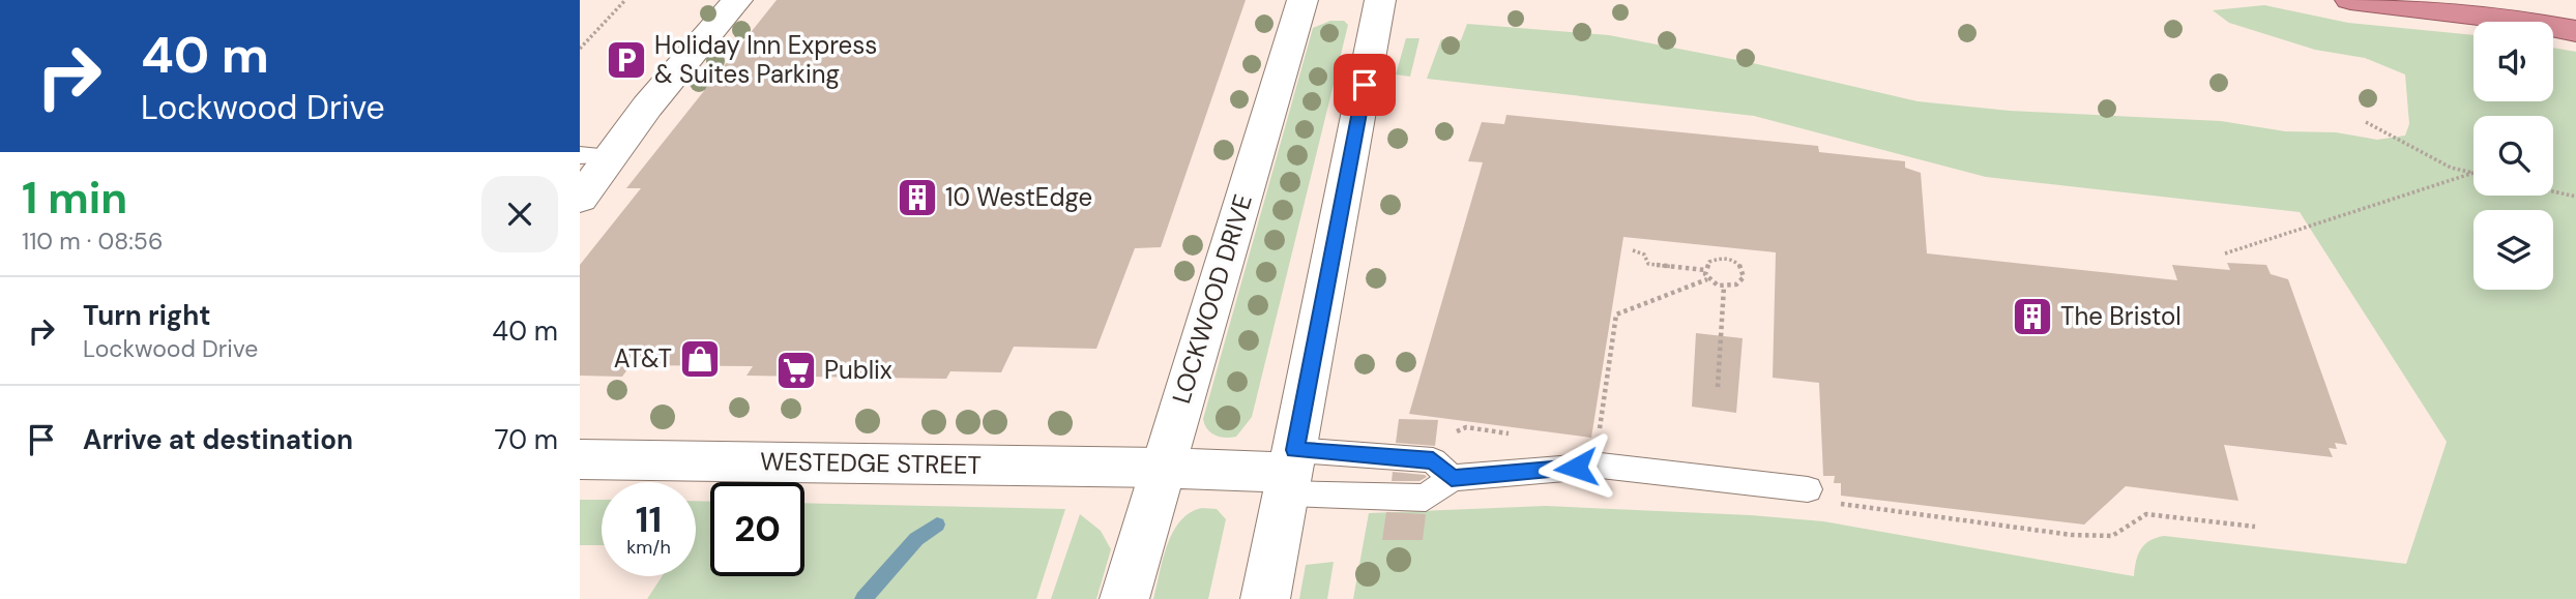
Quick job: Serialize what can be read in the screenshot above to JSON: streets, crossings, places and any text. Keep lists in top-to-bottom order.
{
  "streets": {
    "main road": ["LOCKWOOD DRIVE", "WESTEDGE STREET"]
  },
  "crossings": [
    ["LOCKWOOD DRIVE", "WESTEDGE STREET"]
  ],
  "places": {
    "parking": ["Holiday Inn Express & Suites Parking"],
    "building": ["10 WestEdge", "The Bristol"],
    "shop": ["AT&T"],
    "supermarket": ["Publix"]
  },
  "page": {
    "turn": ["40 m", "Lockwood Drive"],
    "heading": ["1 min", "110 m · 08:56"],
    "list": [
      {
        "name": "Turn right",
        "note": "Lockwood Drive",
        "value": "40 m"
      },
      {
        "name": "Arrive at destination",
        "value": "70 m"
      }
    ],
    "speed": "11 km/h",
    "limit": "20"
  }
}
